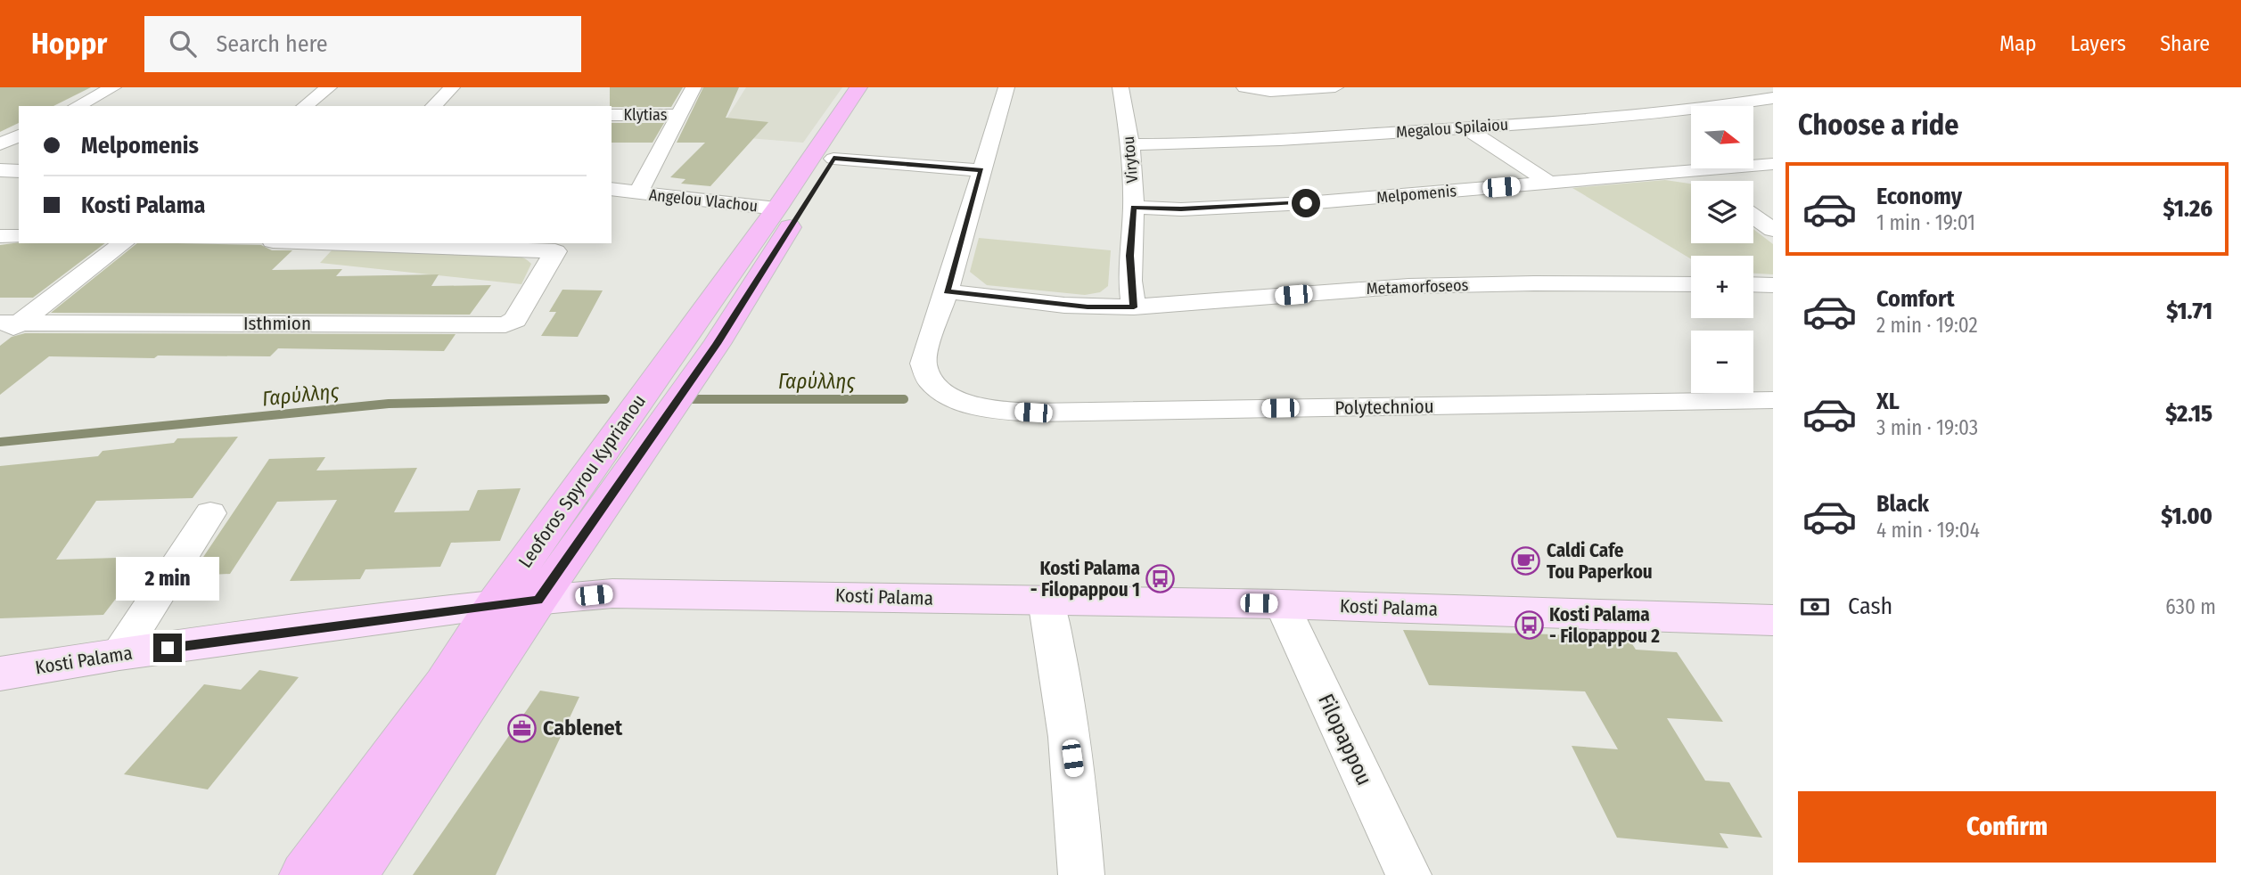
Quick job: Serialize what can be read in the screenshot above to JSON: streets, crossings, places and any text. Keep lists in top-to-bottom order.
{
  "streets": {
    "main road": ["Leoforos Spyrou Kyprianou"],
    "street": [
      "Klytias",
      "Megalou Spilaiou",
      "Virytou",
      "Melpomenis",
      "Angelou Vlachou",
      "Metamorfoseos",
      "Isthmion",
      "Polytechniou",
      "Kosti Palama",
      "Filopappou"
    ]
  },
  "crossings": [
    ["Klytias", "Angelou Vlachou"],
    ["Megalou Spilaiou", "Virytou"],
    ["Virytou", "Melpomenis"],
    ["Virytou", "Metamorfoseos"],
    ["Angelou Vlachou", "Leoforos Spyrou Kyprianou"],
    ["Metamorfoseos", "Polytechniou"],
    ["Leoforos Spyrou Kyprianou", "Kosti Palama"],
    ["Kosti Palama", "Filopappou"]
  ],
  "water": ["Γαρύλλης"],
  "places": {
    "cafe": ["Caldi Cafe Tou Paperkou"],
    "bus stop": ["Kosti Palama - Filopappou 1", "Kosti Palama - Filopappou 2"],
    "office": ["Cablenet"]
  },
  "north": "right",
  "page": {
    "header": "Hoppr",
    "search": "Search here",
    "nav": ["Map", "Layers", "Share"],
    "heading": "Choose a ride",
    "map_buttons": ["+", "−"],
    "banner": ["Melpomenis", "Kosti Palama"],
    "list": [
      {
        "name": "Economy",
        "note": "1 min · 19:01",
        "value": "$1.26"
      },
      {
        "name": "Comfort",
        "note": "2 min · 19:02",
        "value": "$1.71"
      },
      {
        "name": "XL",
        "note": "3 min · 19:03",
        "value": "$2.15"
      },
      {
        "name": "Black",
        "note": "4 min · 19:04",
        "value": "$1.00"
      }
    ],
    "bubble": "2 min",
    "pay": ["Cash", "630 m"],
    "buttons": "Confirm"
  }
}
